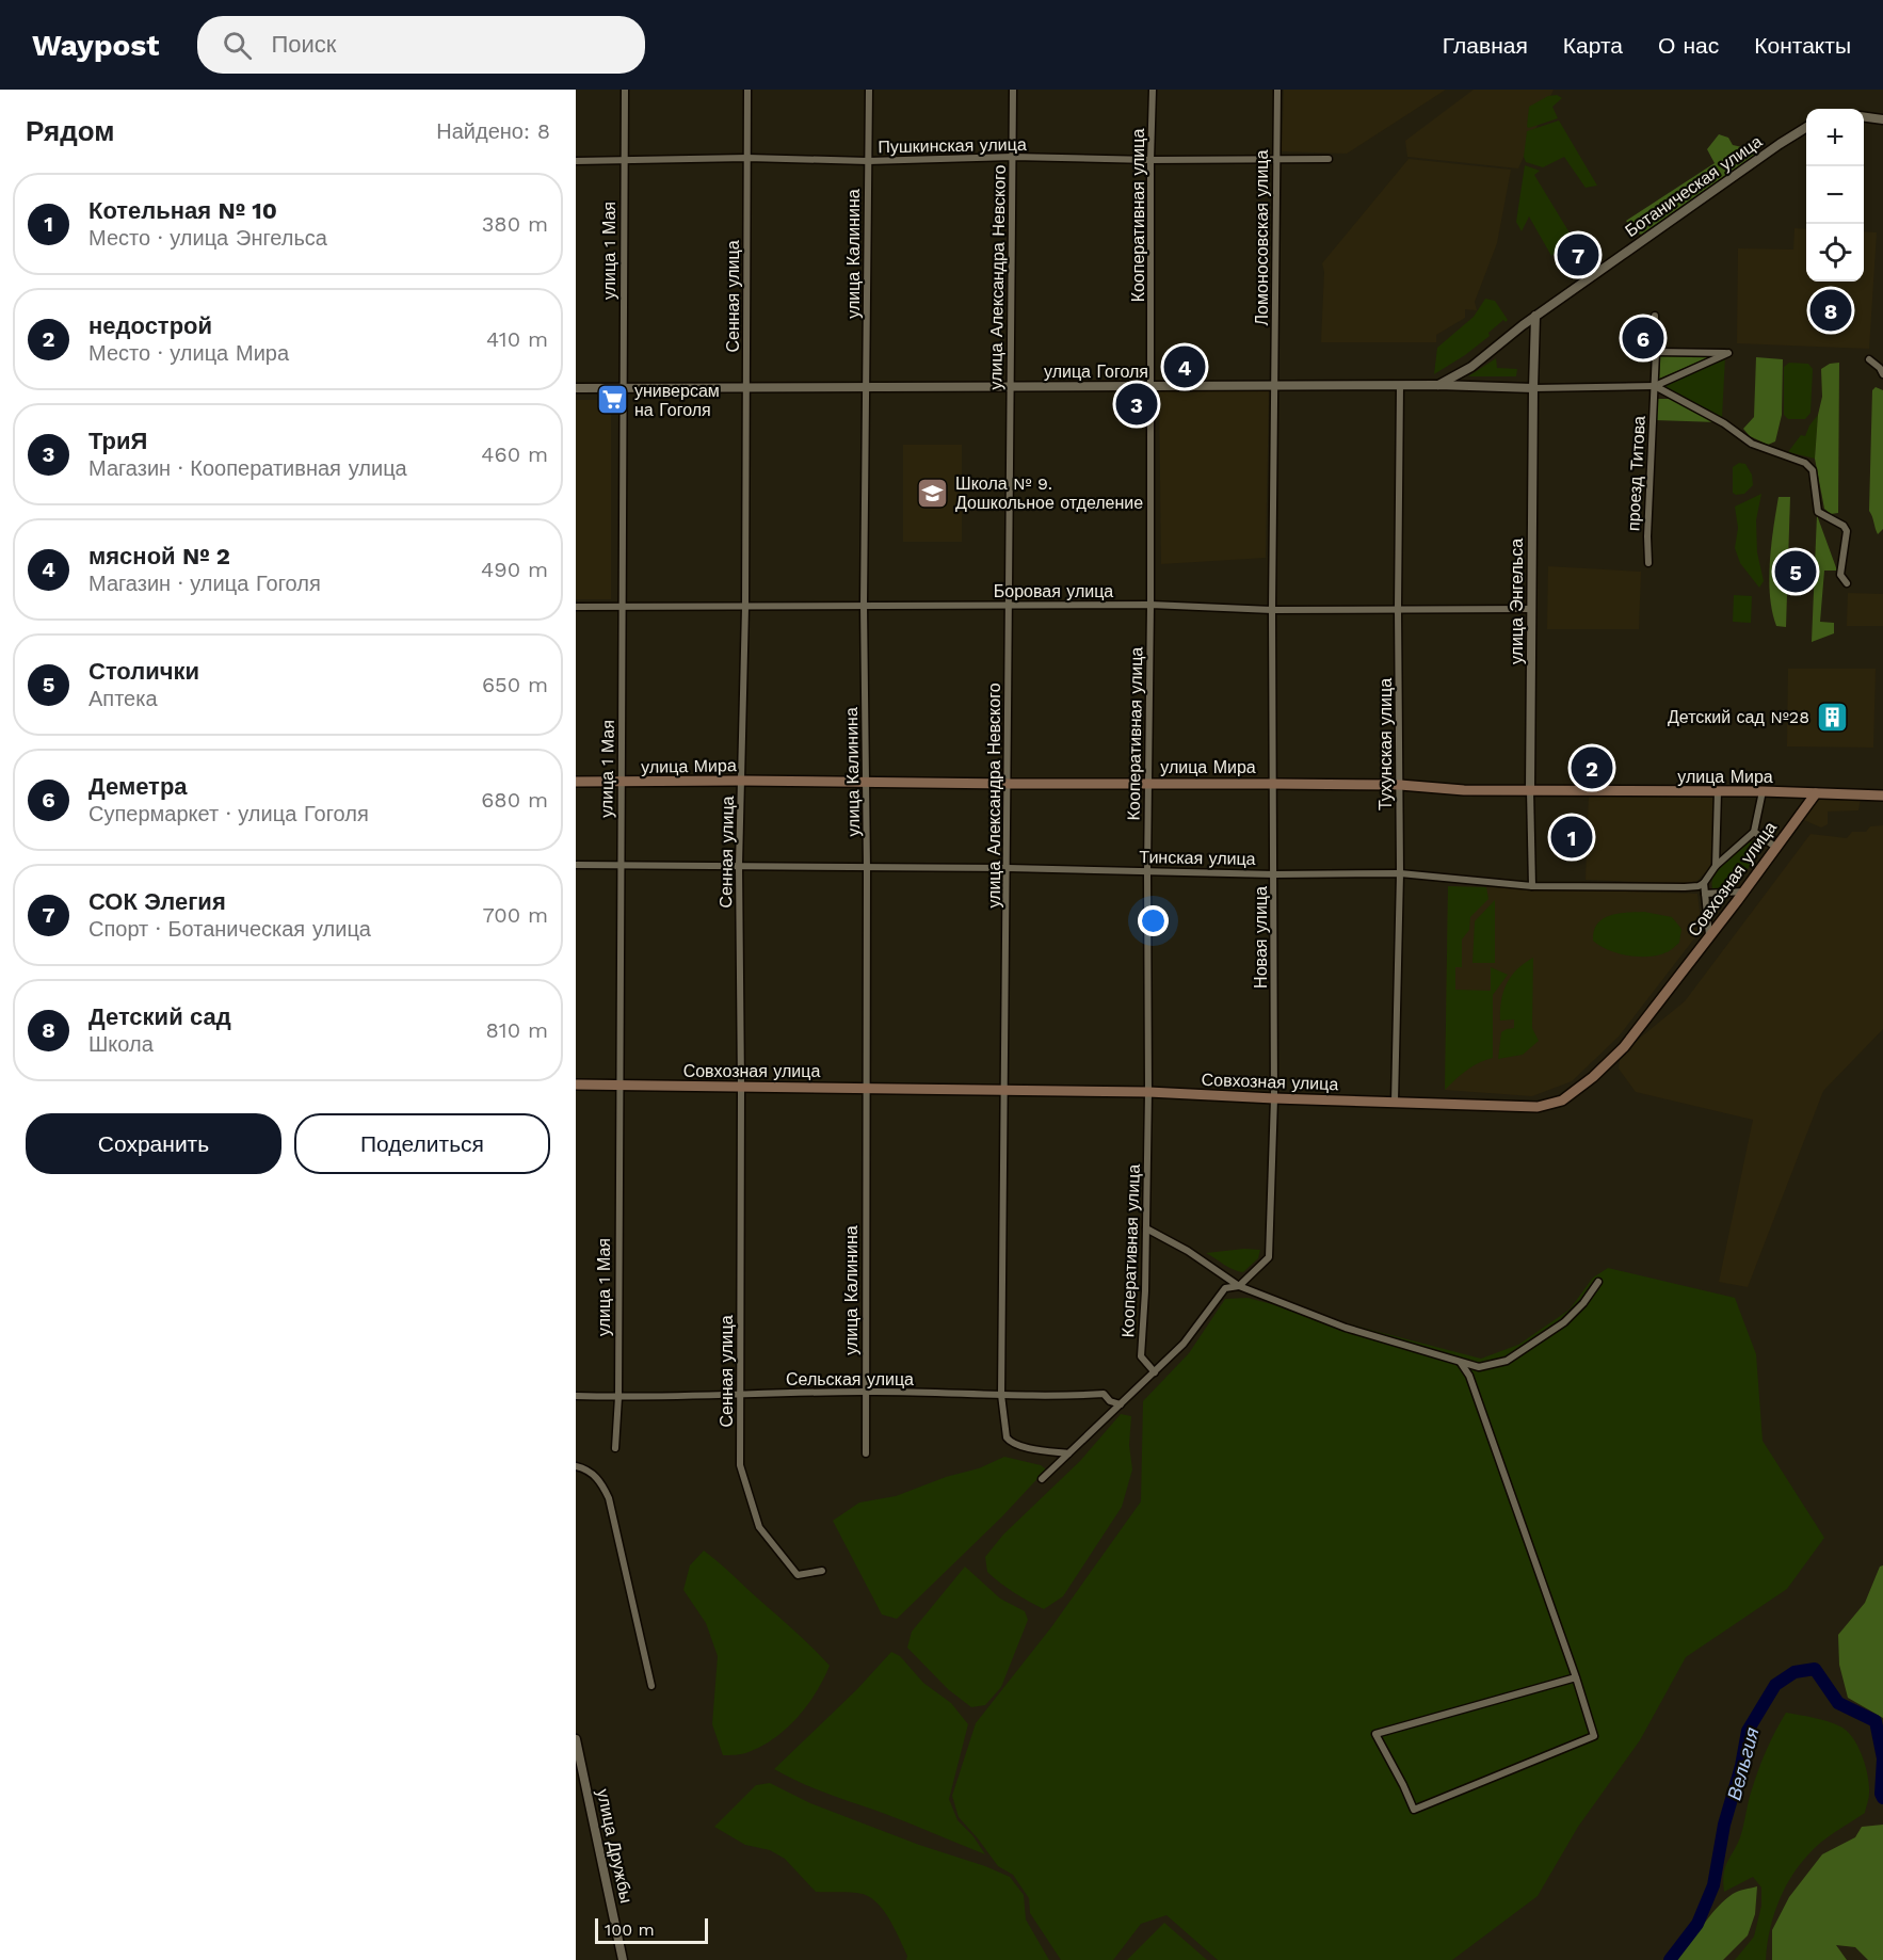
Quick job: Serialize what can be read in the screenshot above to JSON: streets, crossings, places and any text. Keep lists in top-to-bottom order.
{
  "streets": {
    "main road": ["улица Мира", "Совхозная улица"],
    "street": [
      "Пушкинская улица",
      "Ботаническая улица",
      "Кооперативная улица",
      "Ломоносовская улица",
      "улица 1 Мая",
      "улица Калинина",
      "улица Александра Невского",
      "Сенная улица",
      "улица Гоголя",
      "проезд Титова",
      "Боровая улица",
      "улица Энгельса",
      "Тухунская улица",
      "Тинская улица",
      "Новая улица",
      "Сельская улица",
      "улица Дружбы"
    ]
  },
  "crossings": [
    ["Пушкинская улица", "Кооперативная улица"],
    ["Пушкинская улица", "Ломоносовская улица"],
    ["Пушкинская улица", "улица 1 Мая"],
    ["Пушкинская улица", "улица Калинина"],
    ["Пушкинская улица", "улица Александра Невского"],
    ["Пушкинская улица", "Сенная улица"],
    ["Ботаническая улица", "улица Гоголя"],
    ["Ботаническая улица", "улица Энгельса"],
    ["Кооперативная улица", "улица Гоголя"],
    ["Кооперативная улица", "Боровая улица"],
    ["Кооперативная улица", "улица Мира"],
    ["Кооперативная улица", "Тинская улица"],
    ["Кооперативная улица", "Совхозная улица"],
    ["Ломоносовская улица", "улица Гоголя"],
    ["Ломоносовская улица", "Новая улица"],
    ["улица 1 Мая", "улица Гоголя"],
    ["улица 1 Мая", "Боровая улица"],
    ["улица 1 Мая", "улица Мира"],
    ["улица 1 Мая", "Тинская улица"],
    ["улица 1 Мая", "Совхозная улица"],
    ["улица 1 Мая", "Сельская улица"],
    ["улица Калинина", "улица Гоголя"],
    ["улица Калинина", "Боровая улица"],
    ["улица Калинина", "улица Мира"],
    ["улица Калинина", "Тинская улица"],
    ["улица Калинина", "Совхозная улица"],
    ["улица Калинина", "Сельская улица"],
    ["улица Александра Невского", "улица Гоголя"],
    ["улица Александра Невского", "Боровая улица"],
    ["улица Александра Невского", "улица Мира"],
    ["улица Александра Невского", "Тинская улица"],
    ["улица Александра Невского", "Совхозная улица"],
    ["улица Александра Невского", "Сельская улица"],
    ["Сенная улица", "улица Гоголя"],
    ["Сенная улица", "Боровая улица"],
    ["Сенная улица", "улица Мира"],
    ["Сенная улица", "Тинская улица"],
    ["Сенная улица", "Совхозная улица"],
    ["Сенная улица", "Сельская улица"],
    ["улица Гоголя", "проезд Титова"],
    ["улица Гоголя", "улица Энгельса"],
    ["улица Гоголя", "Тухунская улица"],
    ["улица Гоголя", "Новая улица"],
    ["Боровая улица", "улица Энгельса"],
    ["Боровая улица", "Тухунская улица"],
    ["Боровая улица", "Новая улица"],
    ["улица Энгельса", "улица Мира"],
    ["улица Энгельса", "Тинская улица"],
    ["Тухунская улица", "улица Мира"],
    ["Тухунская улица", "Тинская улица"],
    ["Тухунская улица", "Совхозная улица"],
    ["улица Мира", "Совхозная улица"],
    ["улица Мира", "Новая улица"],
    ["Тинская улица", "Новая улица"],
    ["Совхозная улица", "Новая улица"]
  ],
  "water": ["Вельгия"],
  "places": {
    "supermarket": ["универсам на Гоголя"],
    "school or university": ["Школа № 9. Дошкольное отделение"],
    "building": ["Детский сад №28"]
  },
  "scale_bar": "100 m",
  "page": {
    "header": "Waypost",
    "search": "Поиск",
    "nav": [
      "Главная",
      "Карта",
      "О нас",
      "Контакты"
    ],
    "heading": ["Рядом", "Найдено: 8"],
    "map_buttons": ["+", "−"],
    "list": [
      {
        "mark": "1",
        "name": "Котельная № 10",
        "note": "Место · улица Энгельса",
        "value": "380 m"
      },
      {
        "mark": "2",
        "name": "недострой",
        "note": "Место · улица Мира",
        "value": "410 m"
      },
      {
        "mark": "3",
        "name": "ТриЯ",
        "note": "Магазин · Кооперативная улица",
        "value": "460 m"
      },
      {
        "mark": "4",
        "name": "мясной № 2",
        "note": "Магазин · улица Гоголя",
        "value": "490 m"
      },
      {
        "mark": "5",
        "name": "Столички",
        "note": "Аптека",
        "value": "650 m"
      },
      {
        "mark": "6",
        "name": "Деметра",
        "note": "Супермаркет · улица Гоголя",
        "value": "680 m"
      },
      {
        "mark": "7",
        "name": "СОК Элегия",
        "note": "Спорт · Ботаническая улица",
        "value": "700 m"
      },
      {
        "mark": "8",
        "name": "Детский сад",
        "note": "Школа",
        "value": "810 m"
      }
    ],
    "pins": [
      "7",
      "8",
      "6",
      "4",
      "3",
      "5",
      "2",
      "1"
    ],
    "buttons": ["Сохранить", "Поделиться"],
    "scale": "100 m"
  }
}
